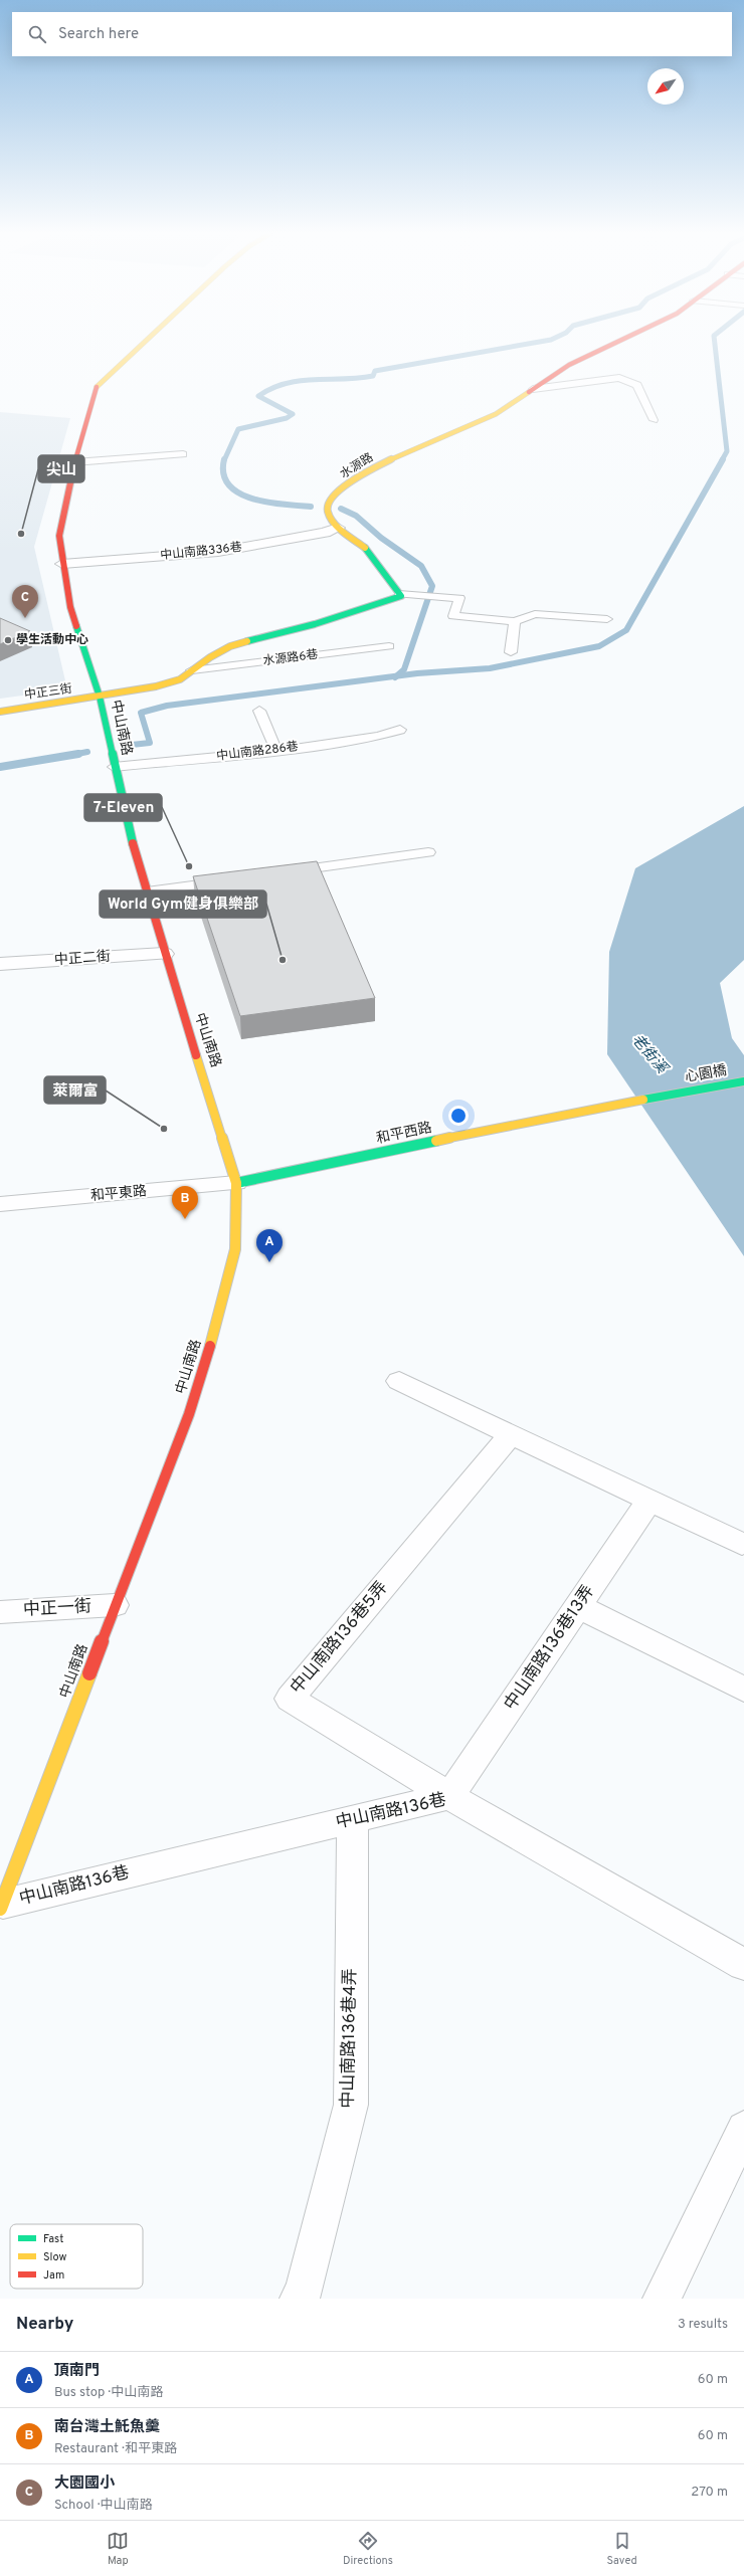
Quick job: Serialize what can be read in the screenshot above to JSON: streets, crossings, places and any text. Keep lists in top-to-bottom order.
{
  "streets": {
    "main road": [
      "水源路",
      "中正三街",
      "中山南路",
      "心園橋",
      "和平西路"
    ],
    "street": [
      "中山南路336巷",
      "中正二街",
      "和平東路",
      "中正一街",
      "中山南路136巷5弄",
      "中山南路136巷13弄",
      "中山南路136巷",
      "中山南路136巷4弄"
    ],
    "lane": ["水源路6巷", "中山南路286巷"]
  },
  "crossings": [
    ["水源路", "中山南路336巷"],
    ["中山南路336巷", "中山南路"],
    ["中正三街", "中山南路"],
    ["中山南路", "中山南路286巷"],
    ["中山南路", "中正二街"],
    ["中山南路", "和平西路"],
    ["中山南路", "和平東路"],
    ["中山南路", "中正一街"],
    ["中山南路", "中山南路136巷"],
    ["心園橋", "和平西路"],
    ["和平西路", "和平東路"],
    ["中山南路136巷5弄", "中山南路136巷13弄"],
    ["中山南路136巷5弄", "中山南路136巷"],
    ["中山南路136巷13弄", "中山南路136巷"],
    ["中山南路136巷", "中山南路136巷4弄"]
  ],
  "water": ["老街溪"],
  "places": [
    "尖山",
    "學生活動中心",
    "7-Eleven",
    "World Gym健身俱樂部",
    "萊爾富"
  ],
  "legend": ["Fast", "Slow", "Jam"],
  "north": "bottom left",
  "page": {
    "search": "Search here",
    "pins": ["C", "B", "A"],
    "heading": ["Nearby", "3 results"],
    "list": [
      {
        "mark": "A",
        "name": "頂南門",
        "note": "Bus stop · 中山南路",
        "value": "60 m"
      },
      {
        "mark": "B",
        "name": "南台灣土魠魚羹",
        "note": "Restaurant · 和平東路",
        "value": "60 m"
      },
      {
        "mark": "C",
        "name": "大園國小",
        "note": "School · 中山南路",
        "value": "270 m"
      }
    ],
    "nav": ["Map", "Directions", "Saved"]
  }
}
